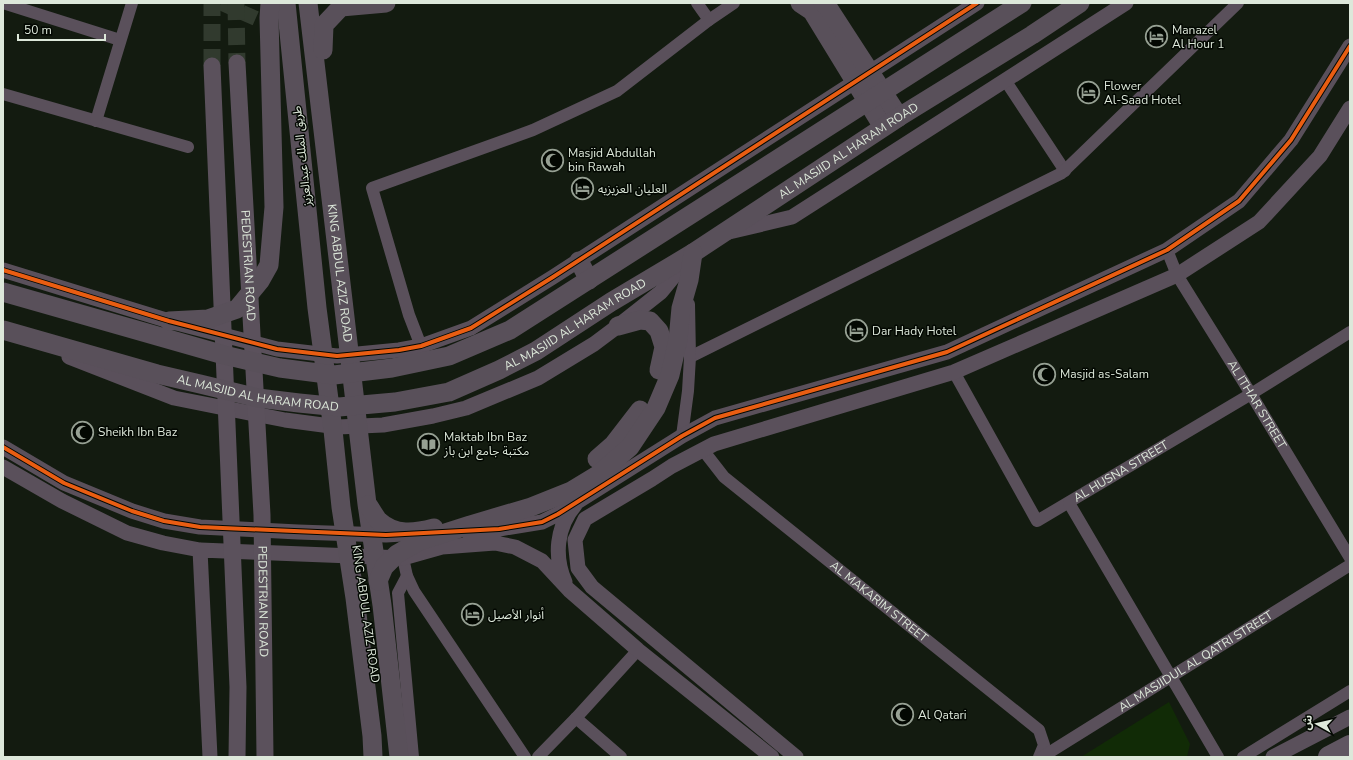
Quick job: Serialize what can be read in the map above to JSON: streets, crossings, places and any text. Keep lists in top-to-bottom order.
{
  "streets": {
    "main road": [
      "AL MASJID AL HARAM ROAD",
      "طريق الملك عبدالعزيز",
      "PEDESTRIAN ROAD",
      "KING ABDUL AZIZ ROAD"
    ],
    "street": [
      "AL ITHAR STREET",
      "AL HUSNA STREET",
      "AL MAKARIM STREET",
      "AL MASJIDUL AL QATRI STREET"
    ]
  },
  "crossings": [
    ["طريق الملك عبدالعزيز", "KING ABDUL AZIZ ROAD"],
    ["AL ITHAR STREET", "AL HUSNA STREET"]
  ],
  "places": {
    "hotel": [
      "Manazel Al Hour 1",
      "Flower Al-Saad Hotel",
      "العليان العزيزيه",
      "Dar Hady Hotel",
      "أنوار الأصيل"
    ],
    "mosque": [
      "Masjid Abdullah bin Rawah",
      "Masjid as-Salam",
      "Sheikh Ibn Baz",
      "Al Qatari"
    ],
    "library": ["Maktab Ibn Baz مكتبة جامع ابن باز"]
  },
  "scale_bar": "50 m",
  "north": "left"
}
